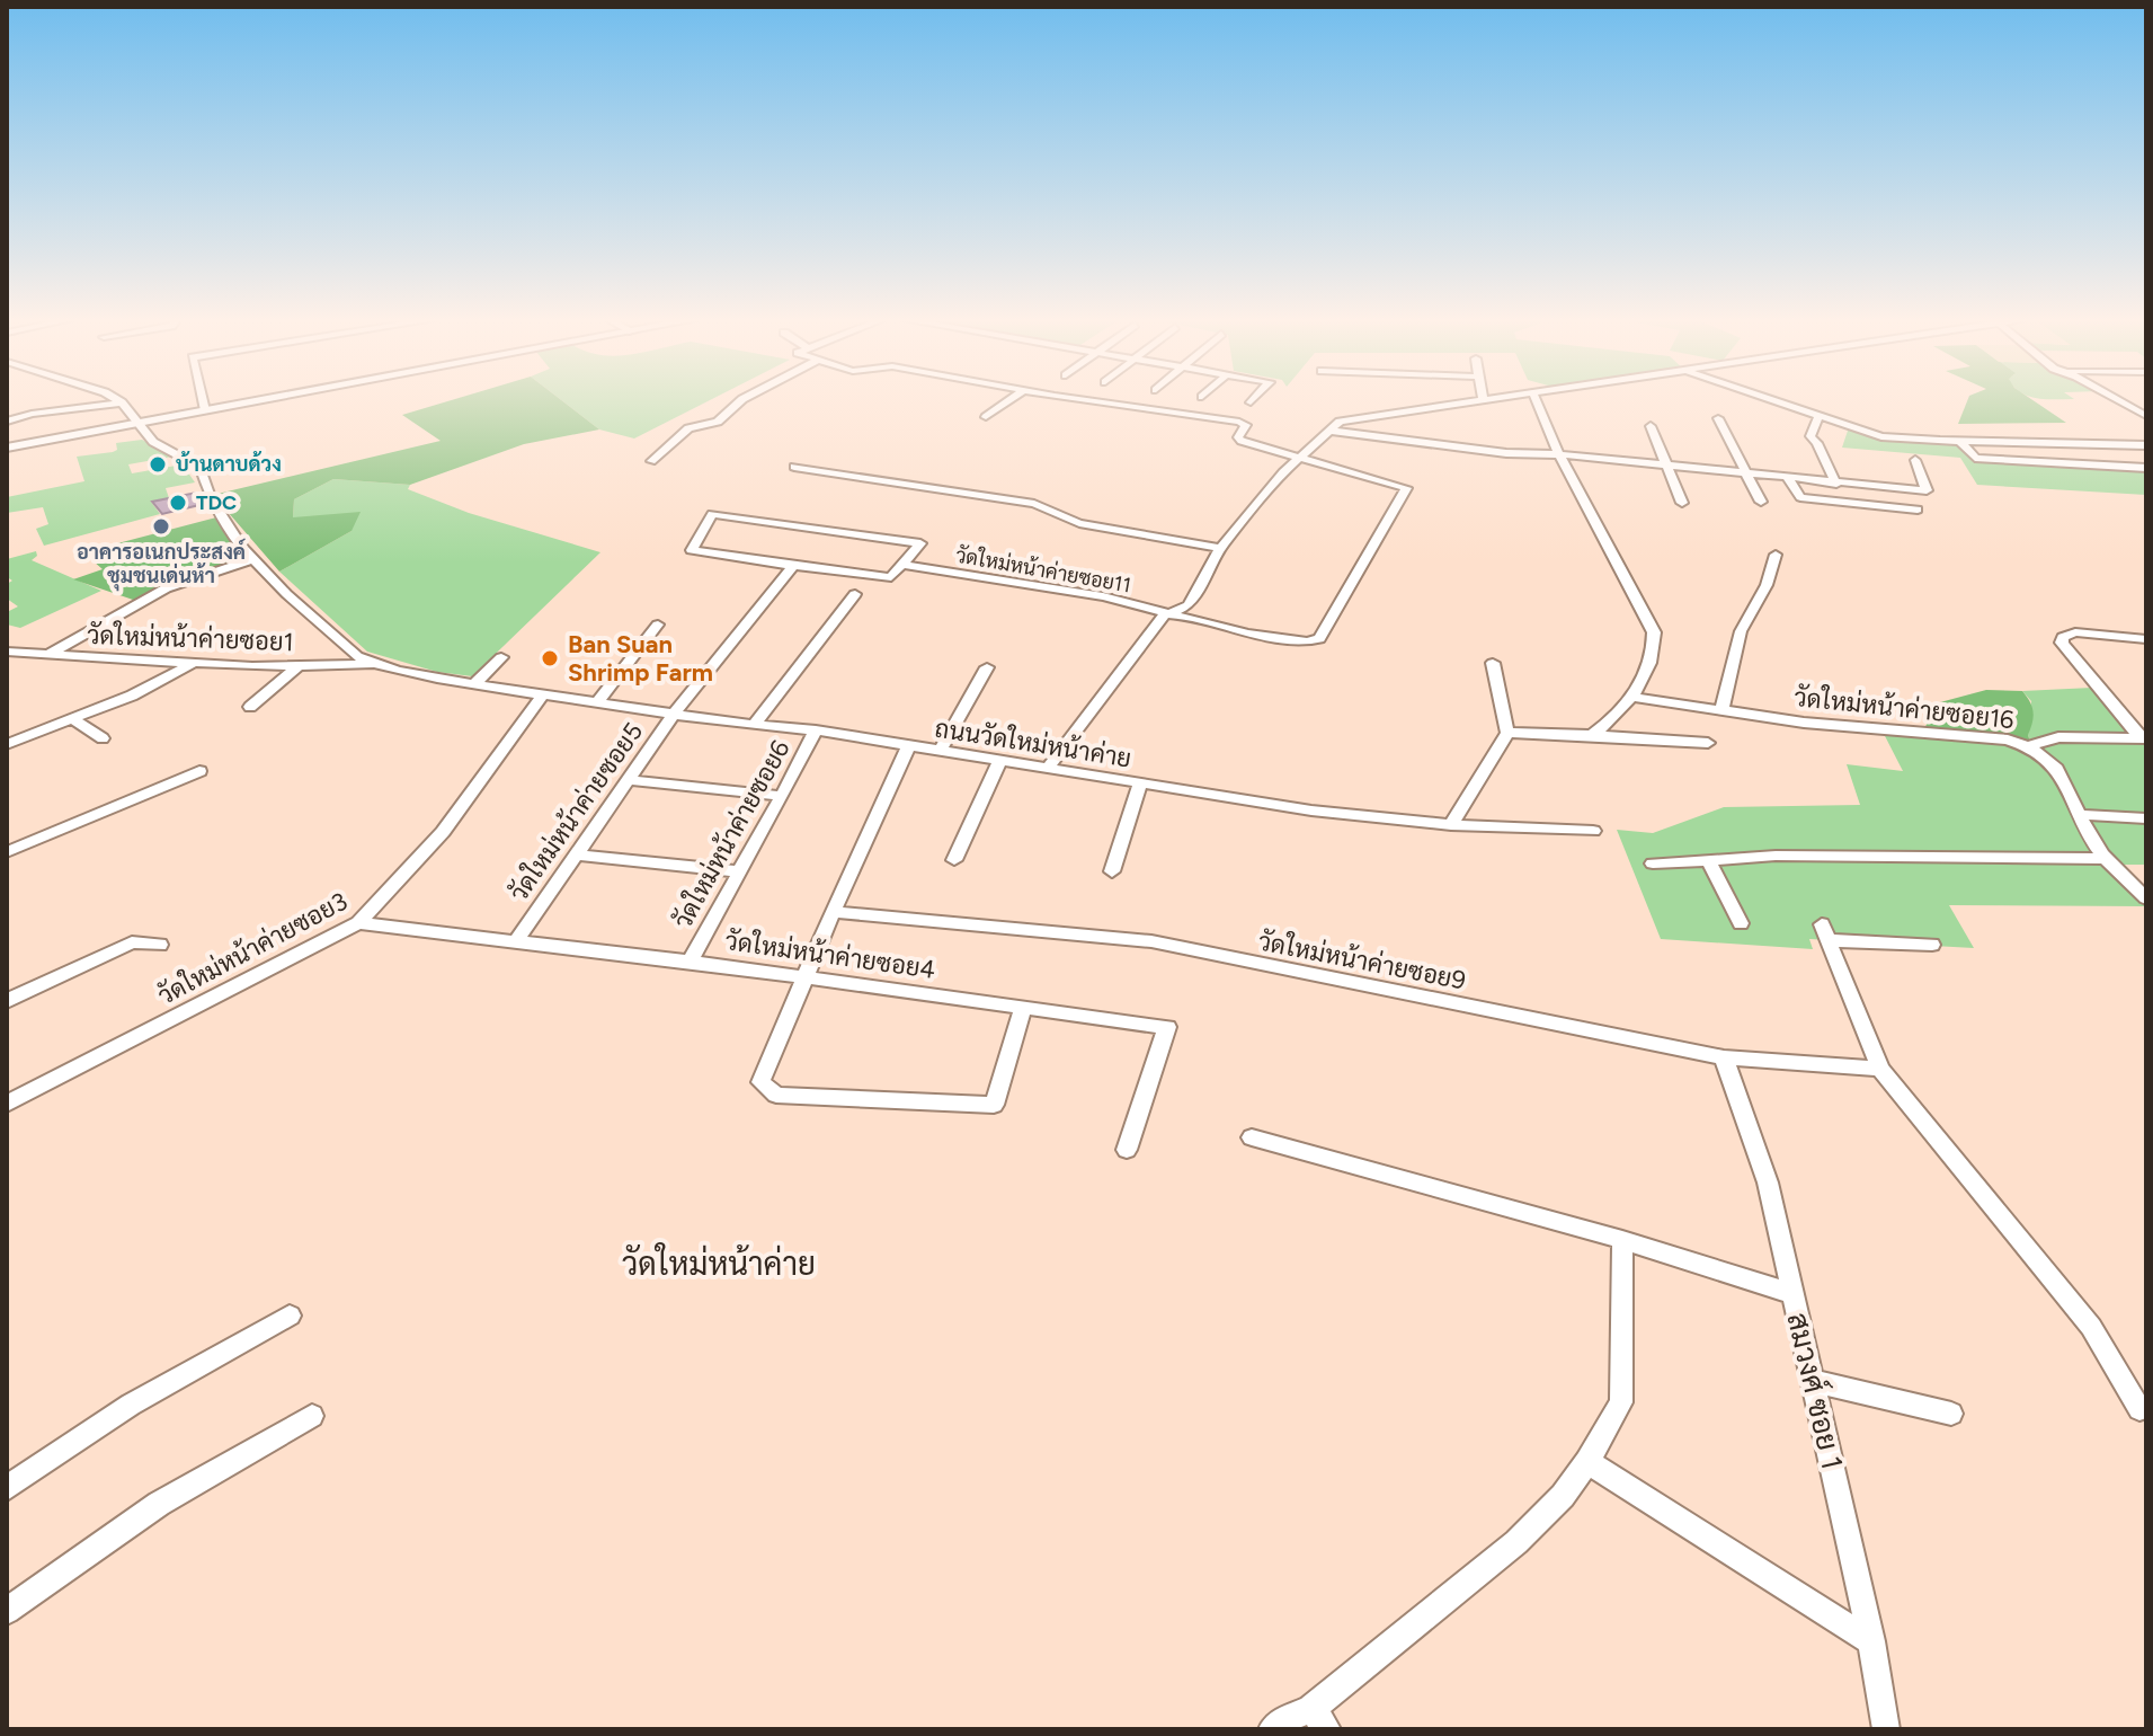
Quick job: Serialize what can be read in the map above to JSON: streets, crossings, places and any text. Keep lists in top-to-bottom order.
{
  "streets": {
    "street": [
      "วัดใหม่หน้าค่ายซอย11",
      "วัดใหม่หน้าค่ายซอย1",
      "วัดใหม่หน้าค่ายซอย16",
      "ถนนวัดใหม่หน้าค่าย",
      "วัดใหม่หน้าค่ายซอย5",
      "วัดใหม่หน้าค่ายซอย6",
      "วัดใหม่หน้าค่ายซอย3",
      "วัดใหม่หน้าค่ายซอย4",
      "วัดใหม่หน้าค่ายซอย9",
      "สมวงศ์ ซอย 1"
    ]
  },
  "crossings": [
    ["วัดใหม่หน้าค่ายซอย1", "ถนนวัดใหม่หน้าค่าย"],
    ["ถนนวัดใหม่หน้าค่าย", "วัดใหม่หน้าค่ายซอย5"],
    ["ถนนวัดใหม่หน้าค่าย", "วัดใหม่หน้าค่ายซอย6"],
    ["ถนนวัดใหม่หน้าค่าย", "วัดใหม่หน้าค่ายซอย3"],
    ["วัดใหม่หน้าค่ายซอย5", "วัดใหม่หน้าค่ายซอย4"],
    ["วัดใหม่หน้าค่ายซอย6", "วัดใหม่หน้าค่ายซอย4"],
    ["วัดใหม่หน้าค่ายซอย3", "วัดใหม่หน้าค่ายซอย4"],
    ["วัดใหม่หน้าค่ายซอย9", "สมวงศ์ ซอย 1"]
  ],
  "districts": ["วัดใหม่หน้าค่าย"],
  "places": [
    "บ้านดาบด้วง",
    "TDC",
    "อาคารอเนกประสงค์ ชุมชนเด่นห้า",
    "Ban Suan Shrimp Farm"
  ]
}
